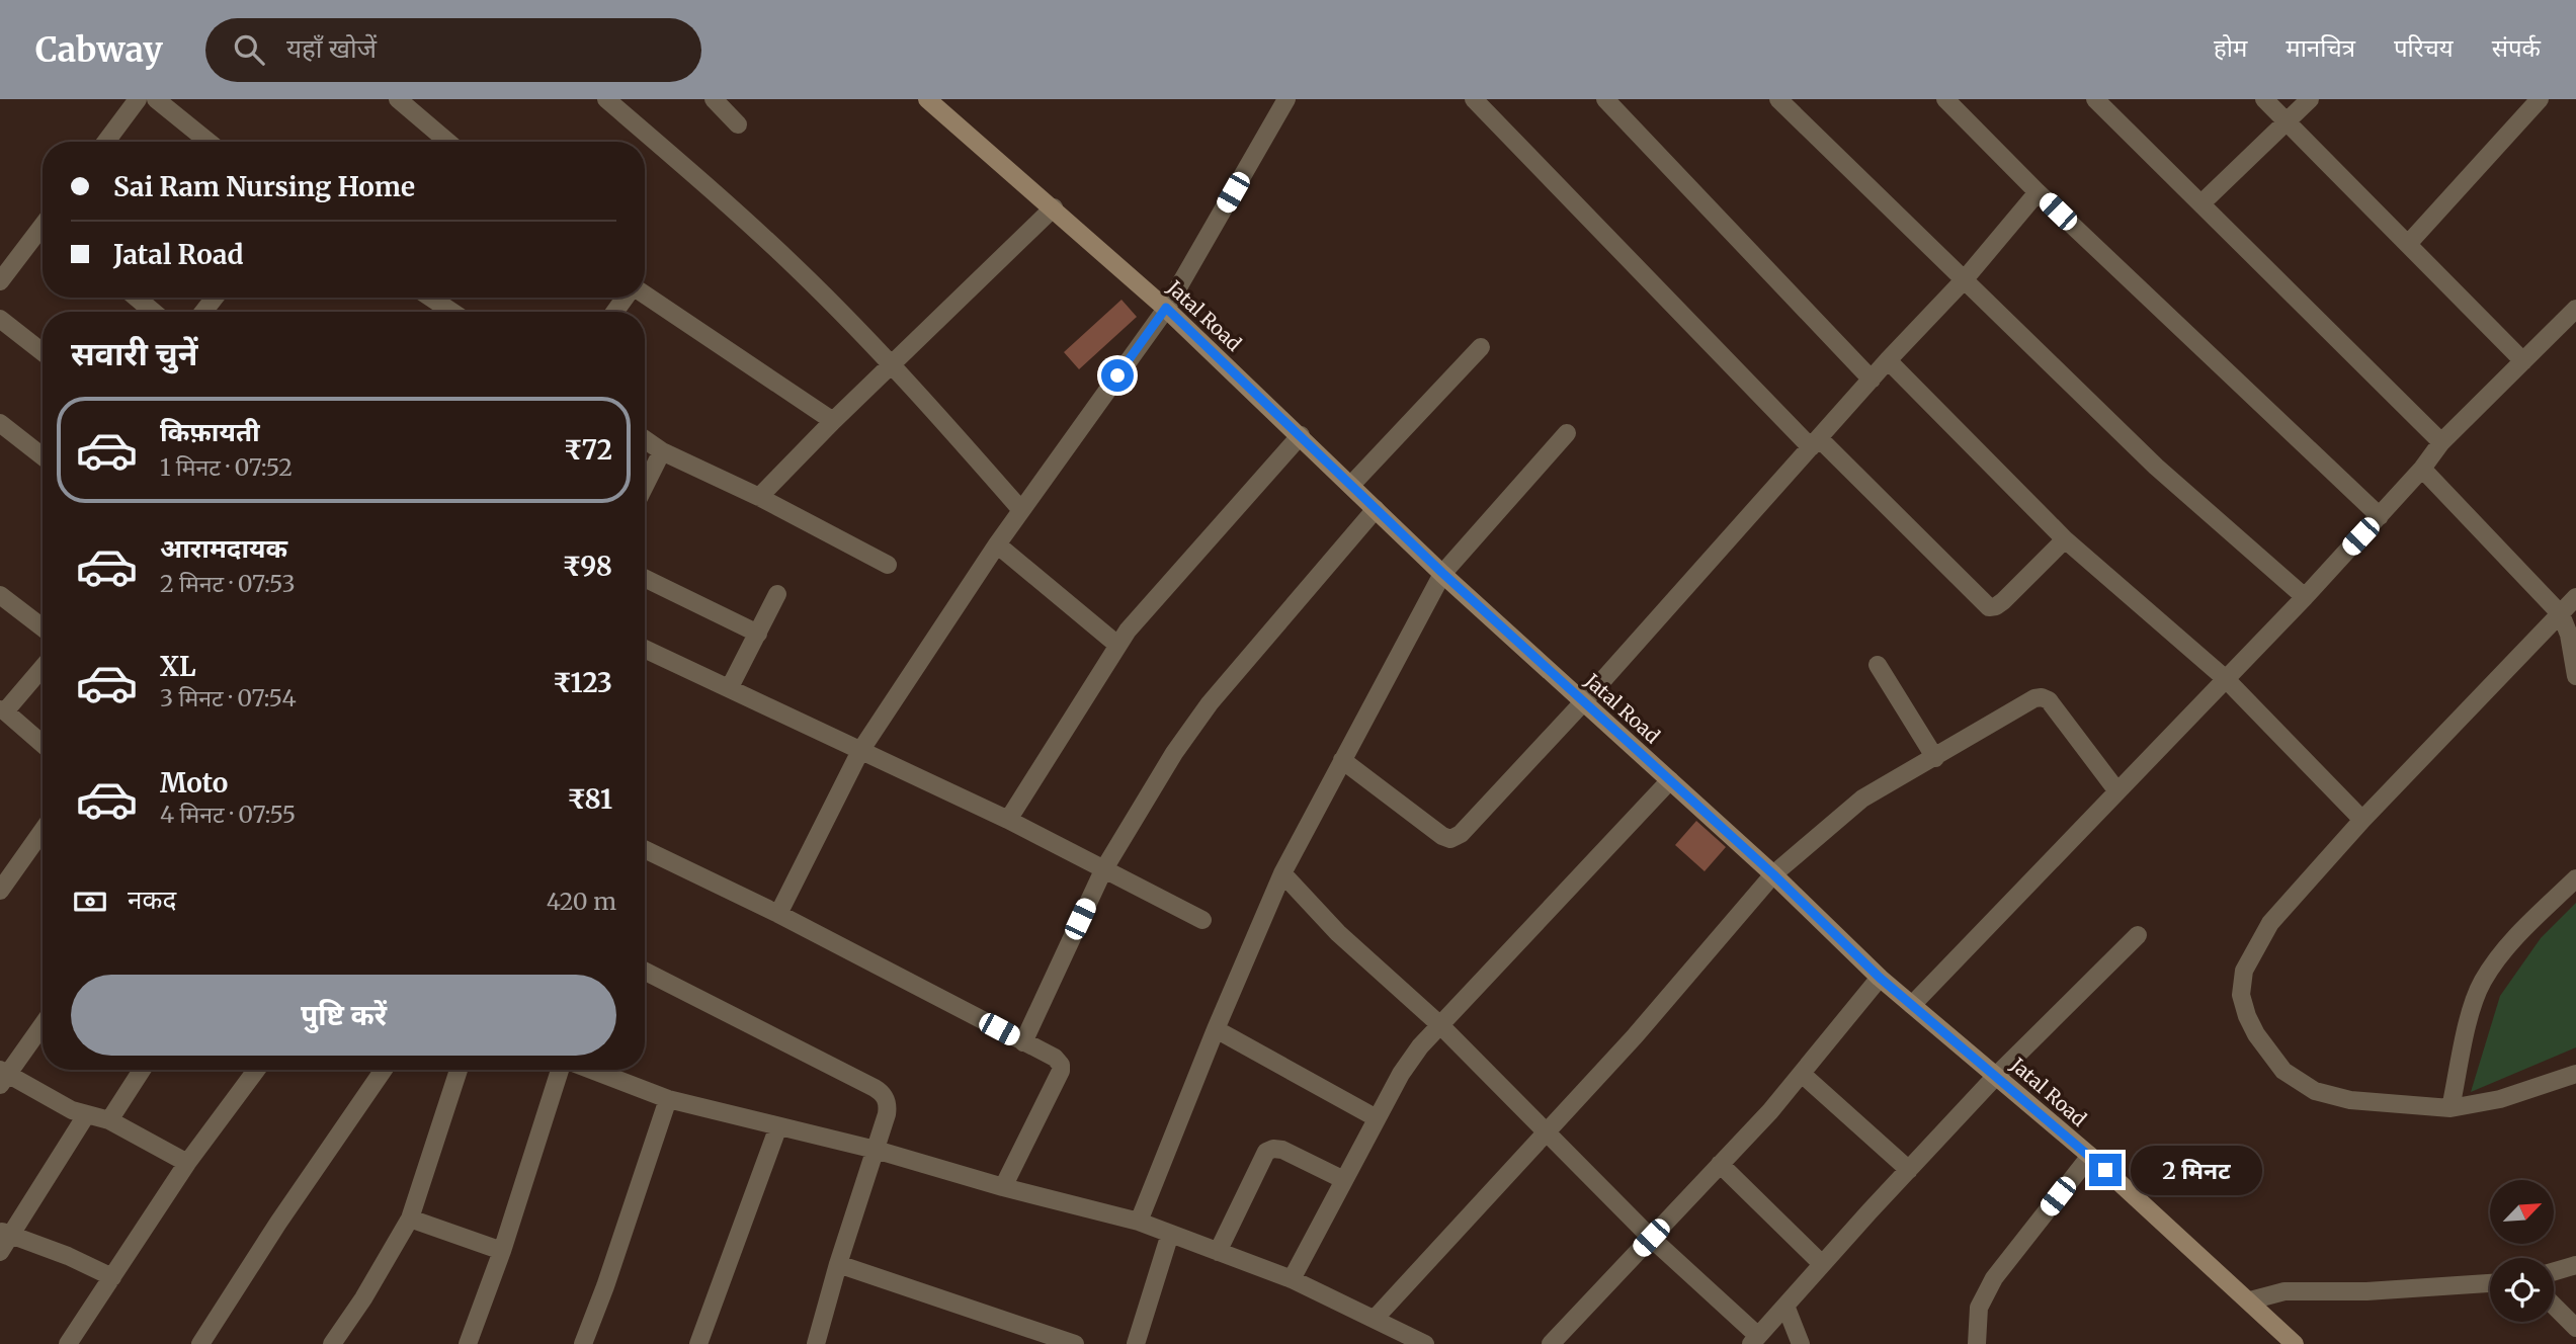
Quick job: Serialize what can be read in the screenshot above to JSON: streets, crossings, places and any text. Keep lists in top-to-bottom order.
{
  "streets": {
    "main road": ["Jatal Road"]
  },
  "north": "top right",
  "page": {
    "header": "Cabway",
    "search": "यहाँ खोजें",
    "nav": [
      "होम",
      "मानचित्र",
      "परिचय",
      "संपर्क"
    ],
    "banner": ["Sai Ram Nursing Home", "Jatal Road"],
    "heading": "सवारी चुनें",
    "list": [
      {
        "name": "किफ़ायती",
        "note": "1 मिनट · 07:52",
        "value": "₹72"
      },
      {
        "name": "आरामदायक",
        "note": "2 मिनट · 07:53",
        "value": "₹98"
      },
      {
        "name": "XL",
        "note": "3 मिनट · 07:54",
        "value": "₹123"
      },
      {
        "name": "Moto",
        "note": "4 मिनट · 07:55",
        "value": "₹81"
      }
    ],
    "pay": ["नकद", "420 m"],
    "buttons": "पुष्टि करें",
    "bubble": "2 मिनट"
  }
}
